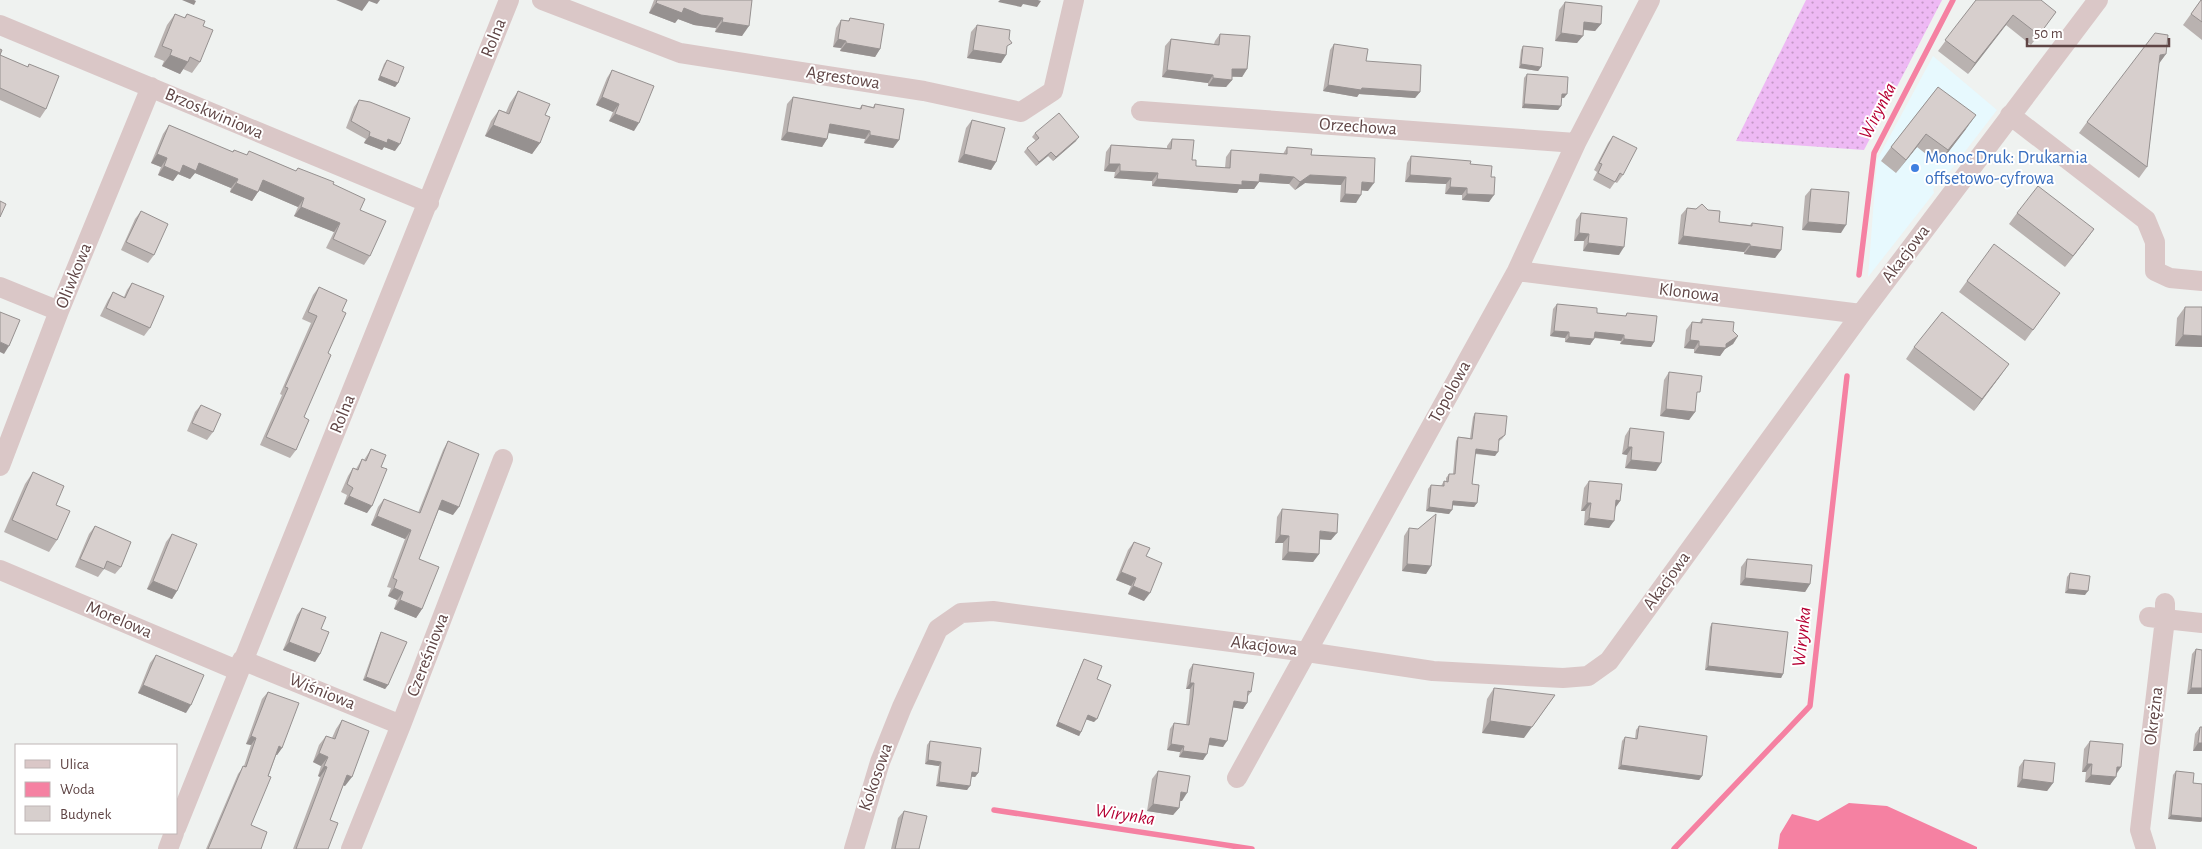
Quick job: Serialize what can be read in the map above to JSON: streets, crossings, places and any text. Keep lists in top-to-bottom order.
{
  "streets": {
    "street": [
      "Rolna",
      "Agrestowa",
      "Brzoskwiniowa",
      "Orzechowa",
      "Akacjowa",
      "Oliwkowa",
      "Klonowa",
      "Topolowa",
      "Morelowa",
      "Czereśniowa",
      "Wiśniowa",
      "Okrężna",
      "Kokosowa"
    ]
  },
  "crossings": [
    ["Rolna", "Brzoskwiniowa"],
    ["Rolna", "Morelowa"],
    ["Rolna", "Wiśniowa"],
    ["Brzoskwiniowa", "Oliwkowa"],
    ["Orzechowa", "Topolowa"],
    ["Akacjowa", "Klonowa"],
    ["Akacjowa", "Topolowa"],
    ["Akacjowa", "Kokosowa"],
    ["Klonowa", "Topolowa"],
    ["Morelowa", "Wiśniowa"],
    ["Czereśniowa", "Wiśniowa"]
  ],
  "water": ["Wirynka"],
  "places": ["Monoc Druk: Drukarnia offsetowo-cyfrowa"],
  "legend": ["Ulica", "Woda", "Budynek"],
  "scale_bar": "50 m"
}
